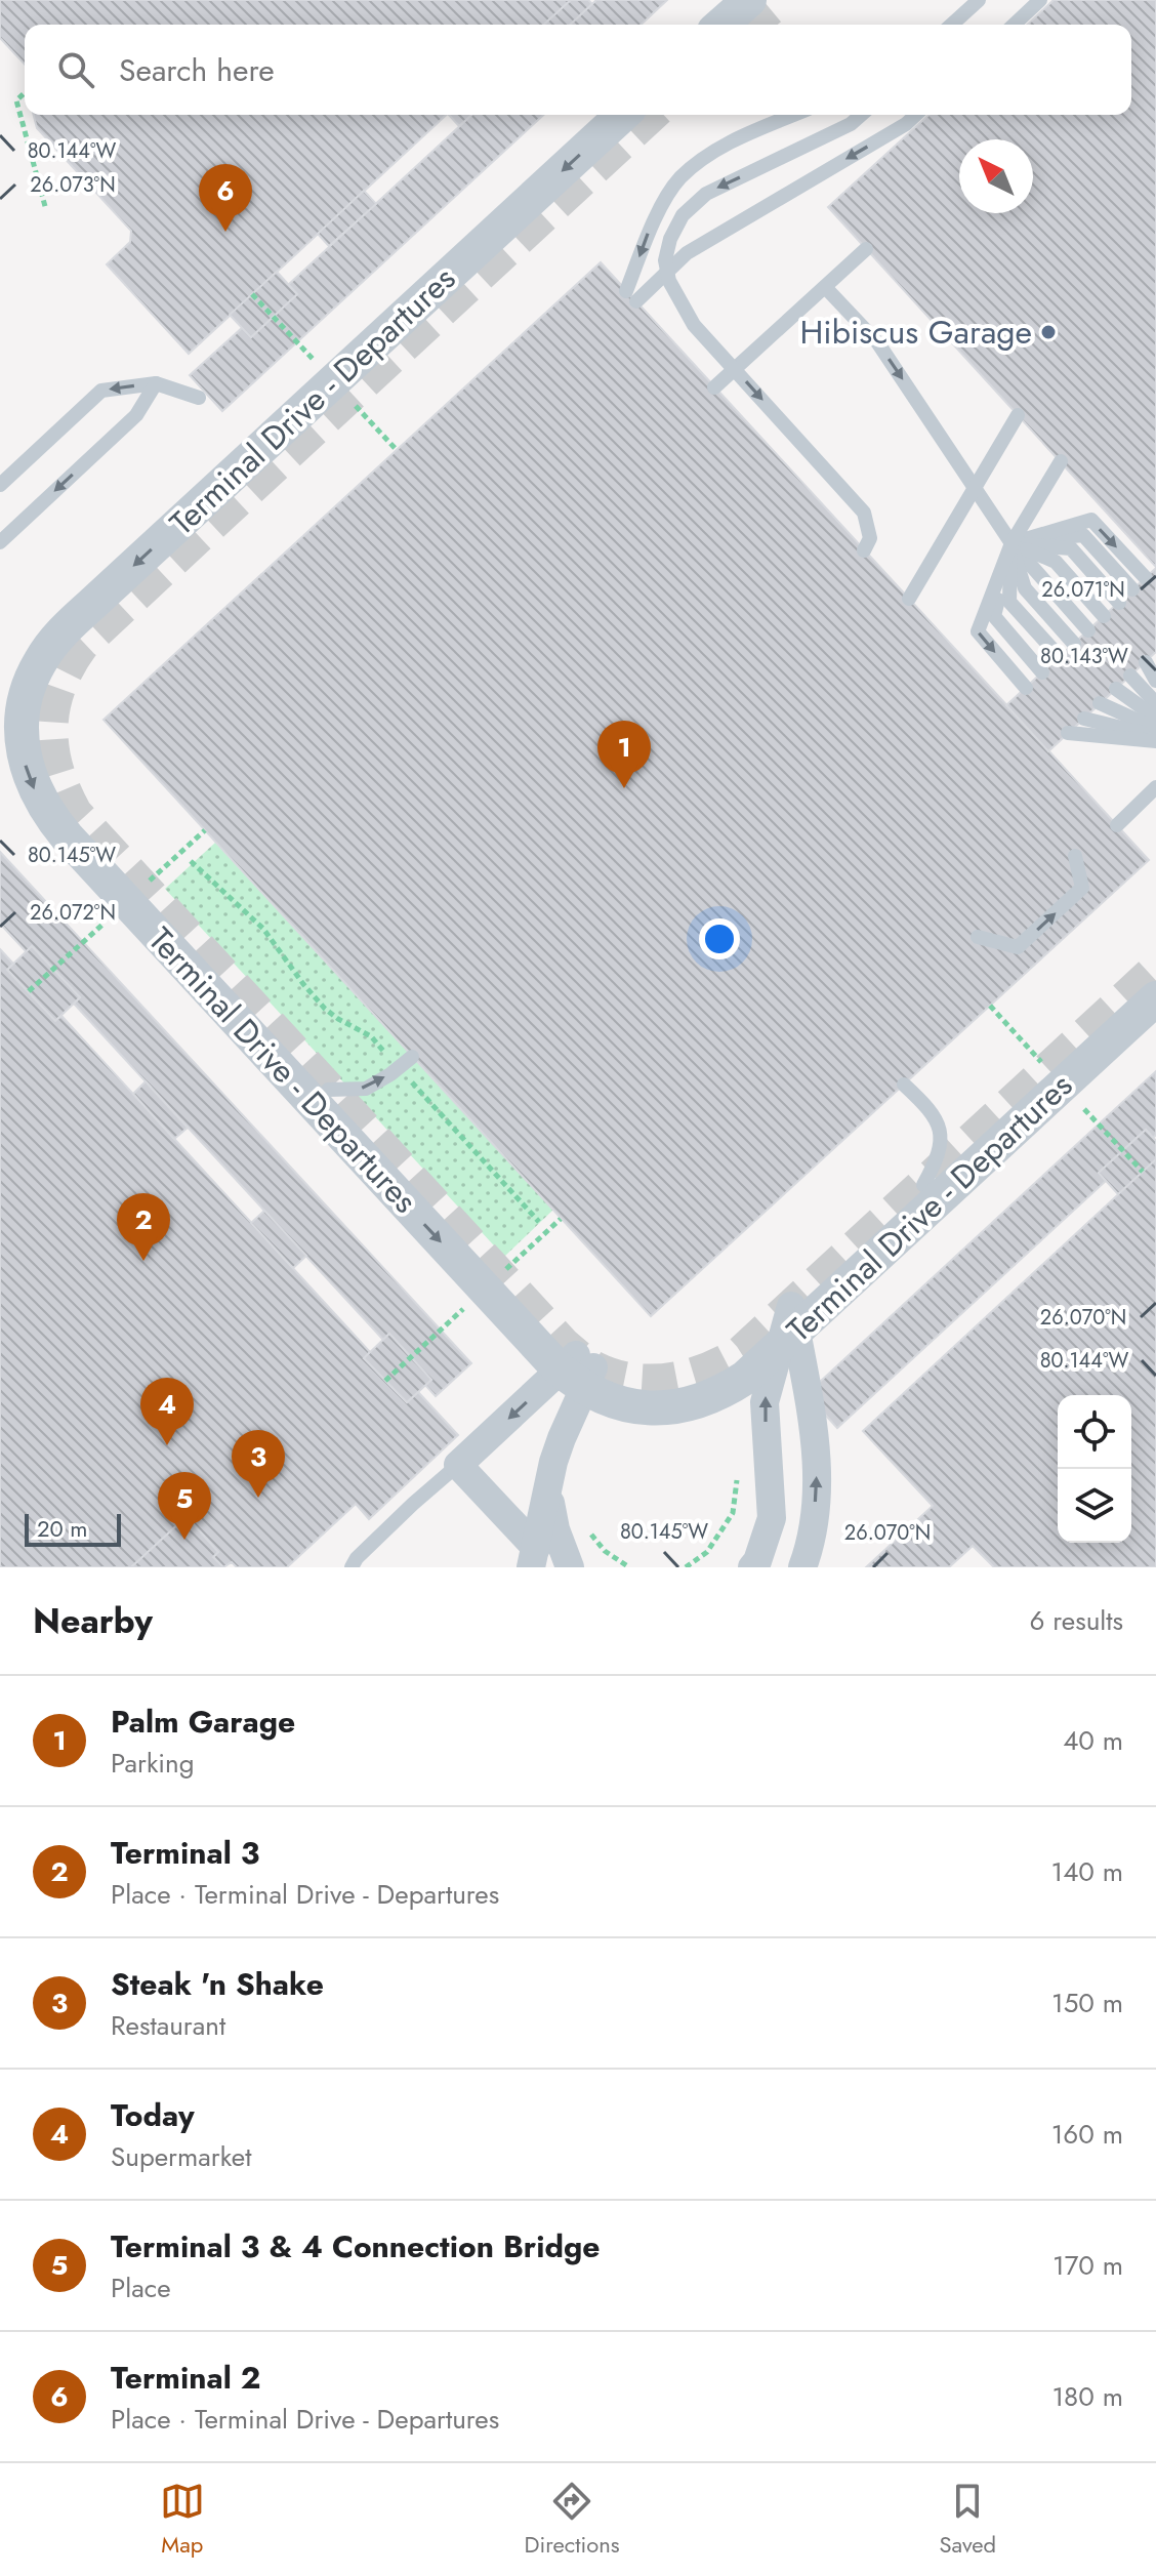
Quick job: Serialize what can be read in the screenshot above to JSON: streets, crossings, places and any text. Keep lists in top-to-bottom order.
{
  "streets": {
    "street": ["Terminal Drive - Departures"]
  },
  "places": ["Hibiscus Garage"],
  "scale_bar": "20 m",
  "north": "top left",
  "page": {
    "search": "Search here",
    "pins": [
      "6",
      "1",
      "2",
      "4",
      "3",
      "5"
    ],
    "scale": "20 m",
    "heading": ["Nearby", "6 results"],
    "list": [
      {
        "mark": "1",
        "name": "Palm Garage",
        "note": "Parking",
        "value": "40 m"
      },
      {
        "mark": "2",
        "name": "Terminal 3",
        "note": "Place · Terminal Drive - Departures",
        "value": "140 m"
      },
      {
        "mark": "3",
        "name": "Steak 'n Shake",
        "note": "Restaurant",
        "value": "150 m"
      },
      {
        "mark": "4",
        "name": "Today",
        "note": "Supermarket",
        "value": "160 m"
      },
      {
        "mark": "5",
        "name": "Terminal 3 & 4 Connection Bridge",
        "note": "Place",
        "value": "170 m"
      },
      {
        "mark": "6",
        "name": "Terminal 2",
        "note": "Place · Terminal Drive - Departures",
        "value": "180 m"
      }
    ],
    "nav": ["Map", "Directions", "Saved"]
  },
  "coordinates": [
    "80.144°W",
    "26.073°N",
    "26.071°N",
    "80.143°W",
    "80.145°W",
    "26.072°N",
    "26.070°N"
  ]
}
